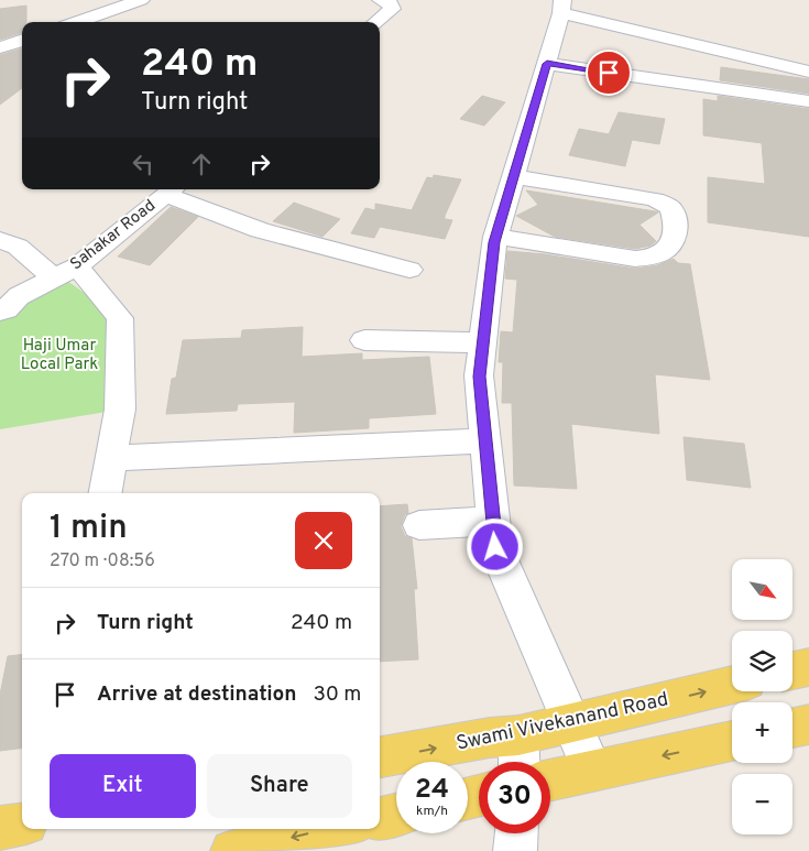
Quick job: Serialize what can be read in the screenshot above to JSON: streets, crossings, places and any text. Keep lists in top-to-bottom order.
{
  "streets": {
    "main road": ["Swami Vivekanand Road"],
    "street": ["Sahakar Road"]
  },
  "parks": ["Haji Umar Local Park"],
  "north": "bottom right",
  "page": {
    "turn": ["240 m", "Turn right"],
    "heading": ["1 min", "270 m · 08:56"],
    "map_buttons": ["+", "−"],
    "list": [
      {
        "name": "Turn right",
        "value": "240 m"
      },
      {
        "name": "Arrive at destination",
        "value": "30 m"
      }
    ],
    "buttons": ["Exit", "Share"],
    "speed": "24 km/h",
    "limit": "30"
  }
}
